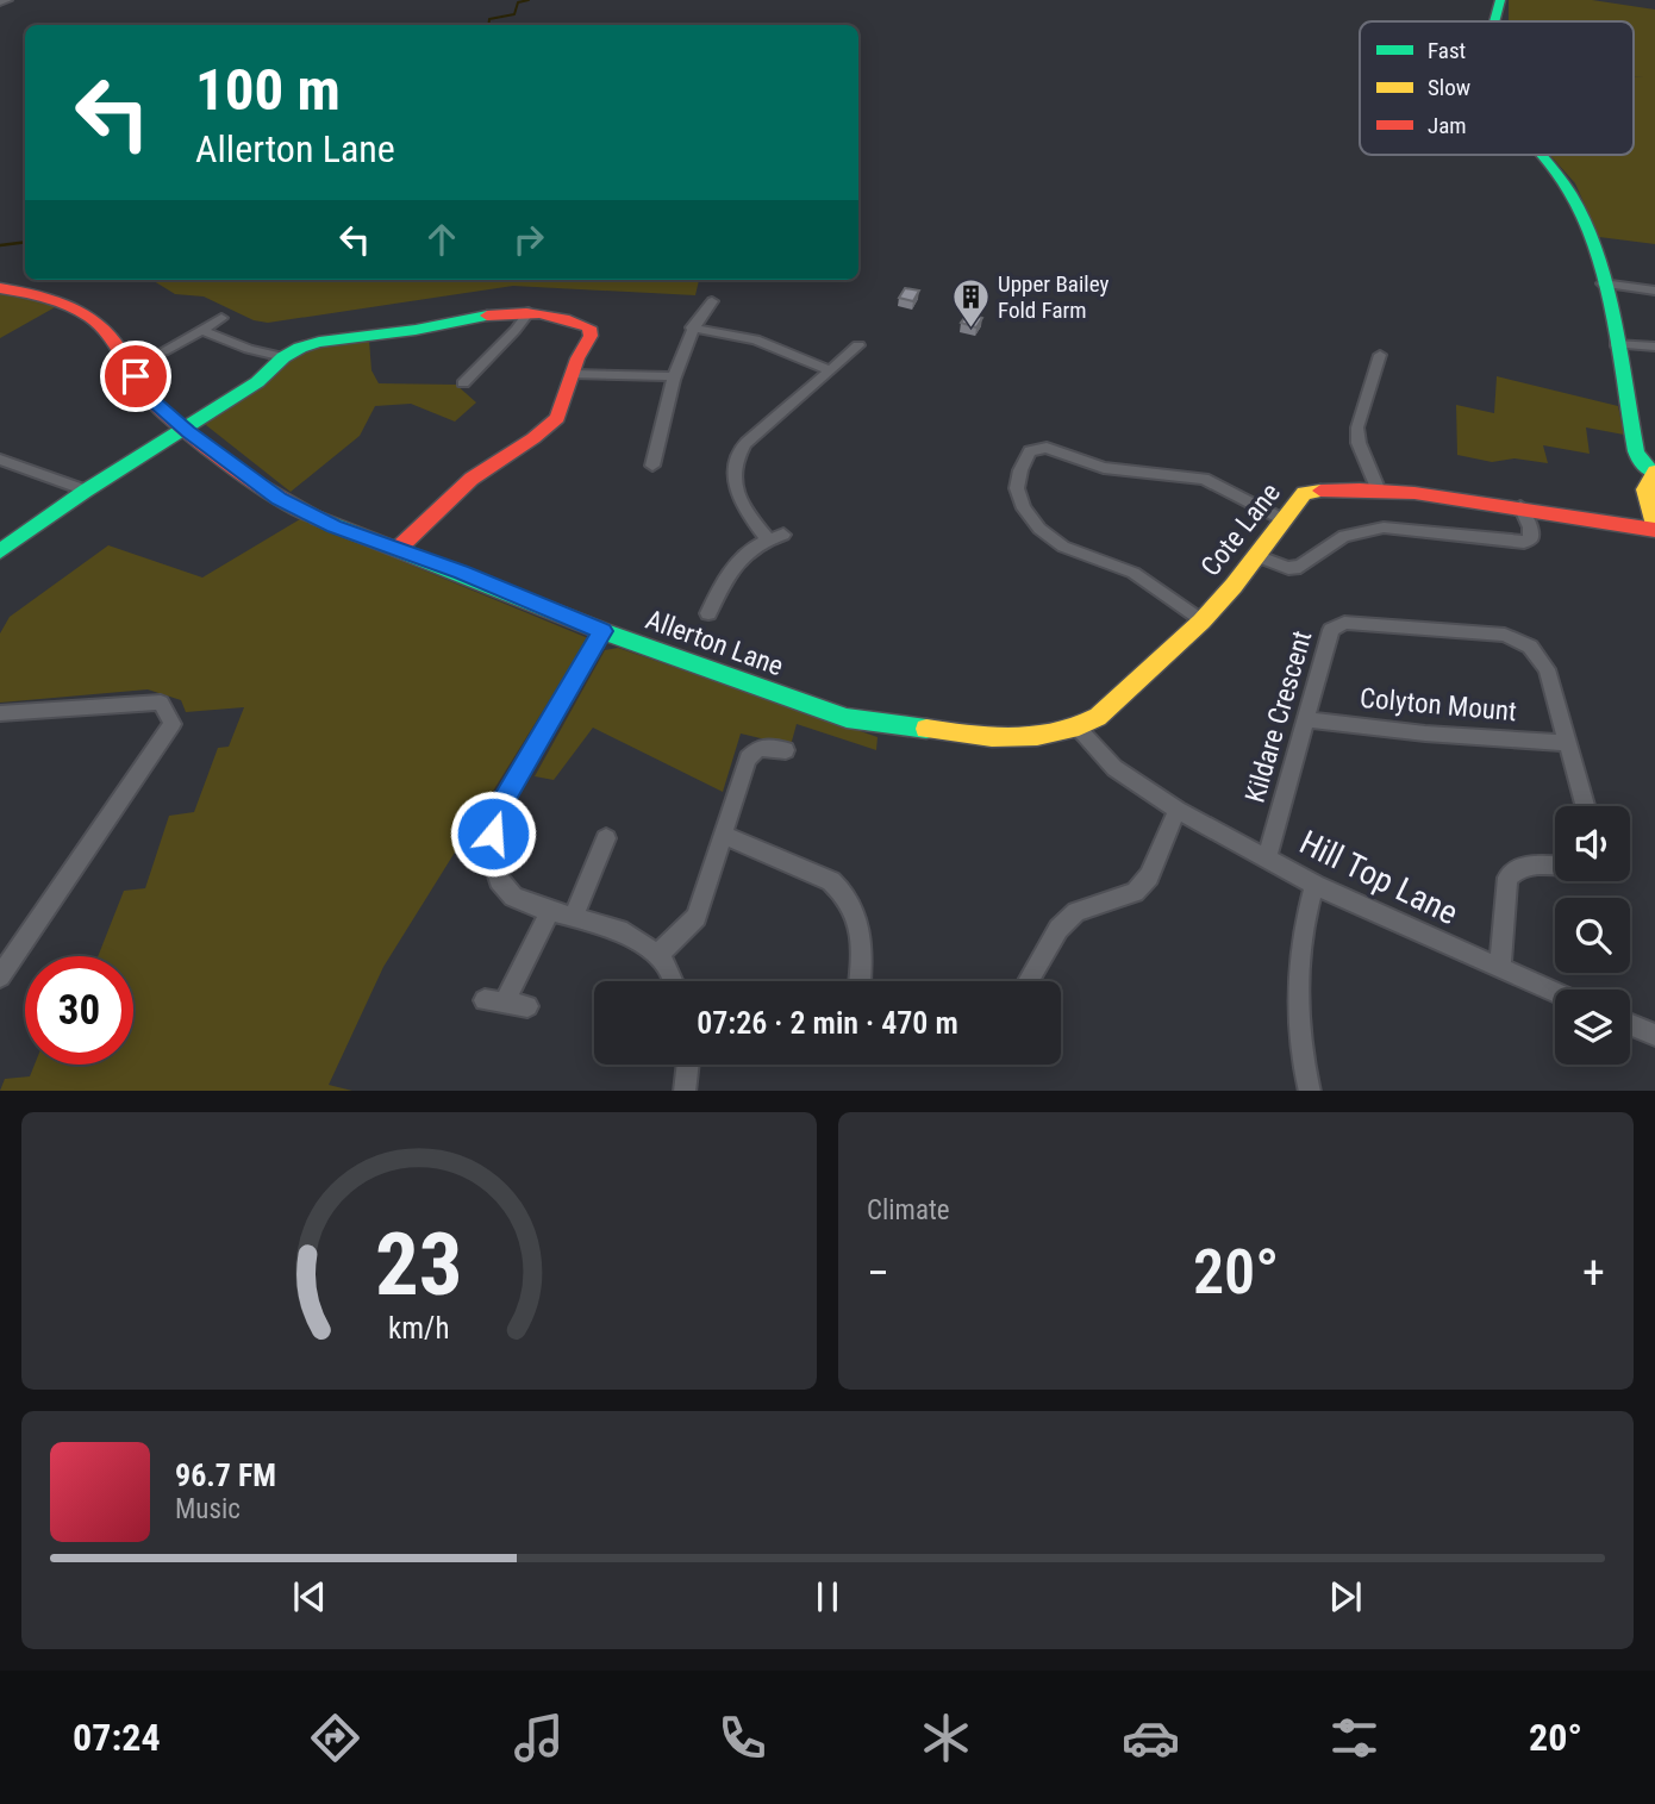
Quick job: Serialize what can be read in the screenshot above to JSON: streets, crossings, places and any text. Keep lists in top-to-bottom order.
{
  "streets": {
    "street": [
      "Cote Lane",
      "Allerton Lane",
      "Colyton Mount",
      "Kildare Crescent",
      "Hill Top Lane"
    ]
  },
  "crossings": [
    ["Cote Lane", "Allerton Lane"],
    ["Cote Lane", "Hill Top Lane"],
    ["Colyton Mount", "Kildare Crescent"],
    ["Kildare Crescent", "Hill Top Lane"]
  ],
  "places": {
    "building": ["Upper Bailey Fold Farm"]
  },
  "legend": ["Fast", "Slow", "Jam"],
  "page": {
    "turn": ["100 m", "Allerton Lane"],
    "limit": "30",
    "trip": "07:26 · 2 min · 470 m",
    "tile": "Climate",
    "heat": ["−", "20°", "+"],
    "song": ["96.7 FM", "Music"],
    "tabs": ["07:24", "20°"],
    "gauge": ["23", "km/h"]
  }
}
